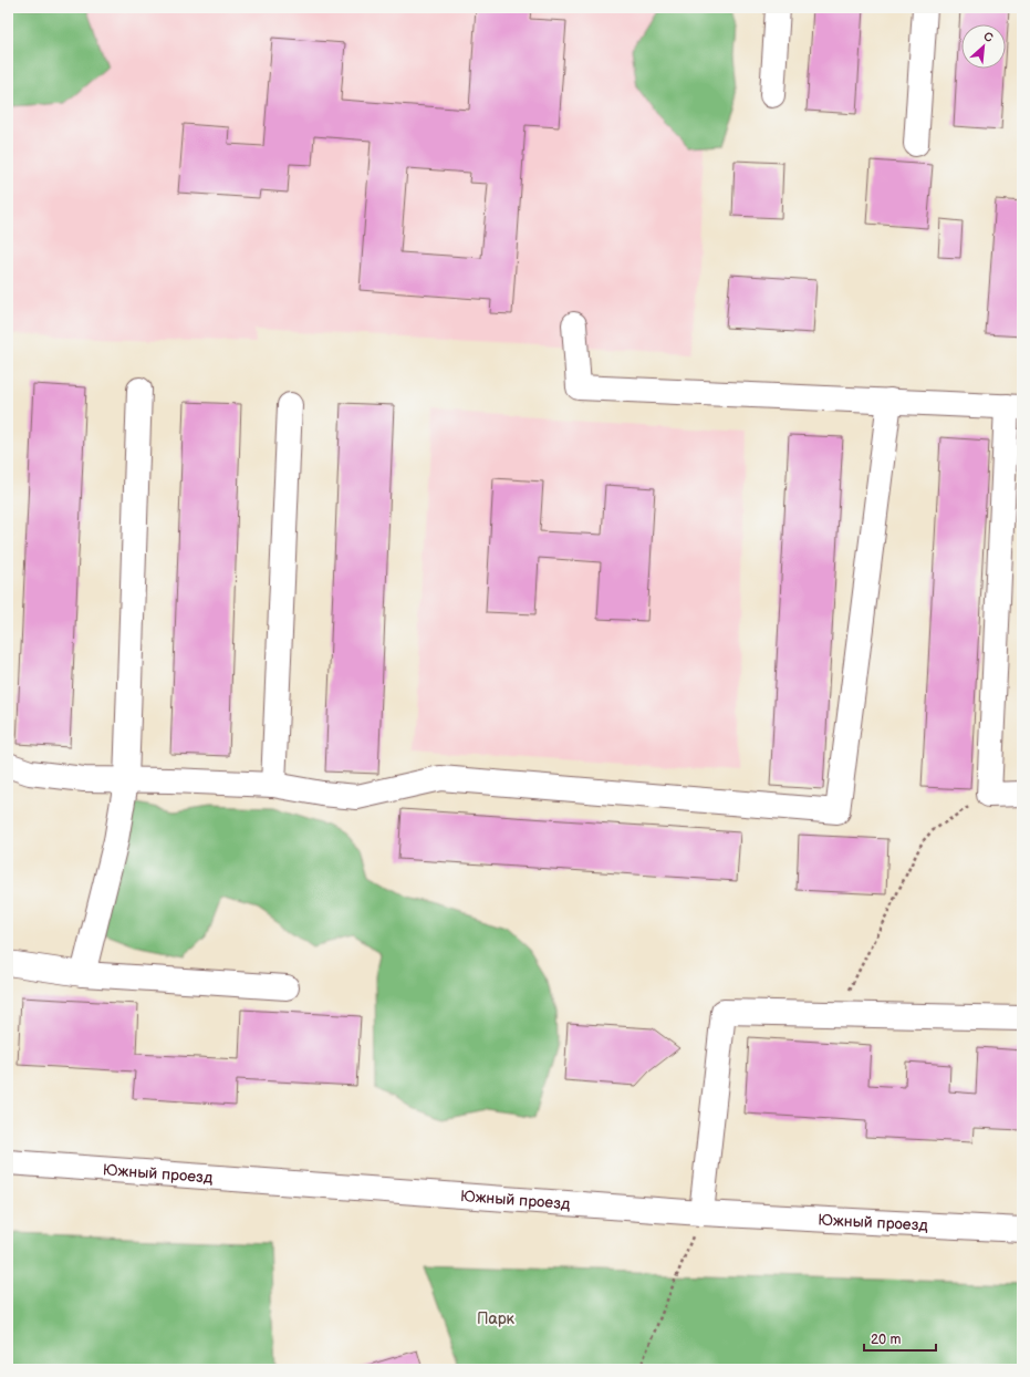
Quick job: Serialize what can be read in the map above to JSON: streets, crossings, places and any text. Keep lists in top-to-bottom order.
{
  "streets": {
    "street": ["Южный проезд"]
  },
  "parks": ["Парк"],
  "scale_bar": "20 m",
  "north": "top right"
}
